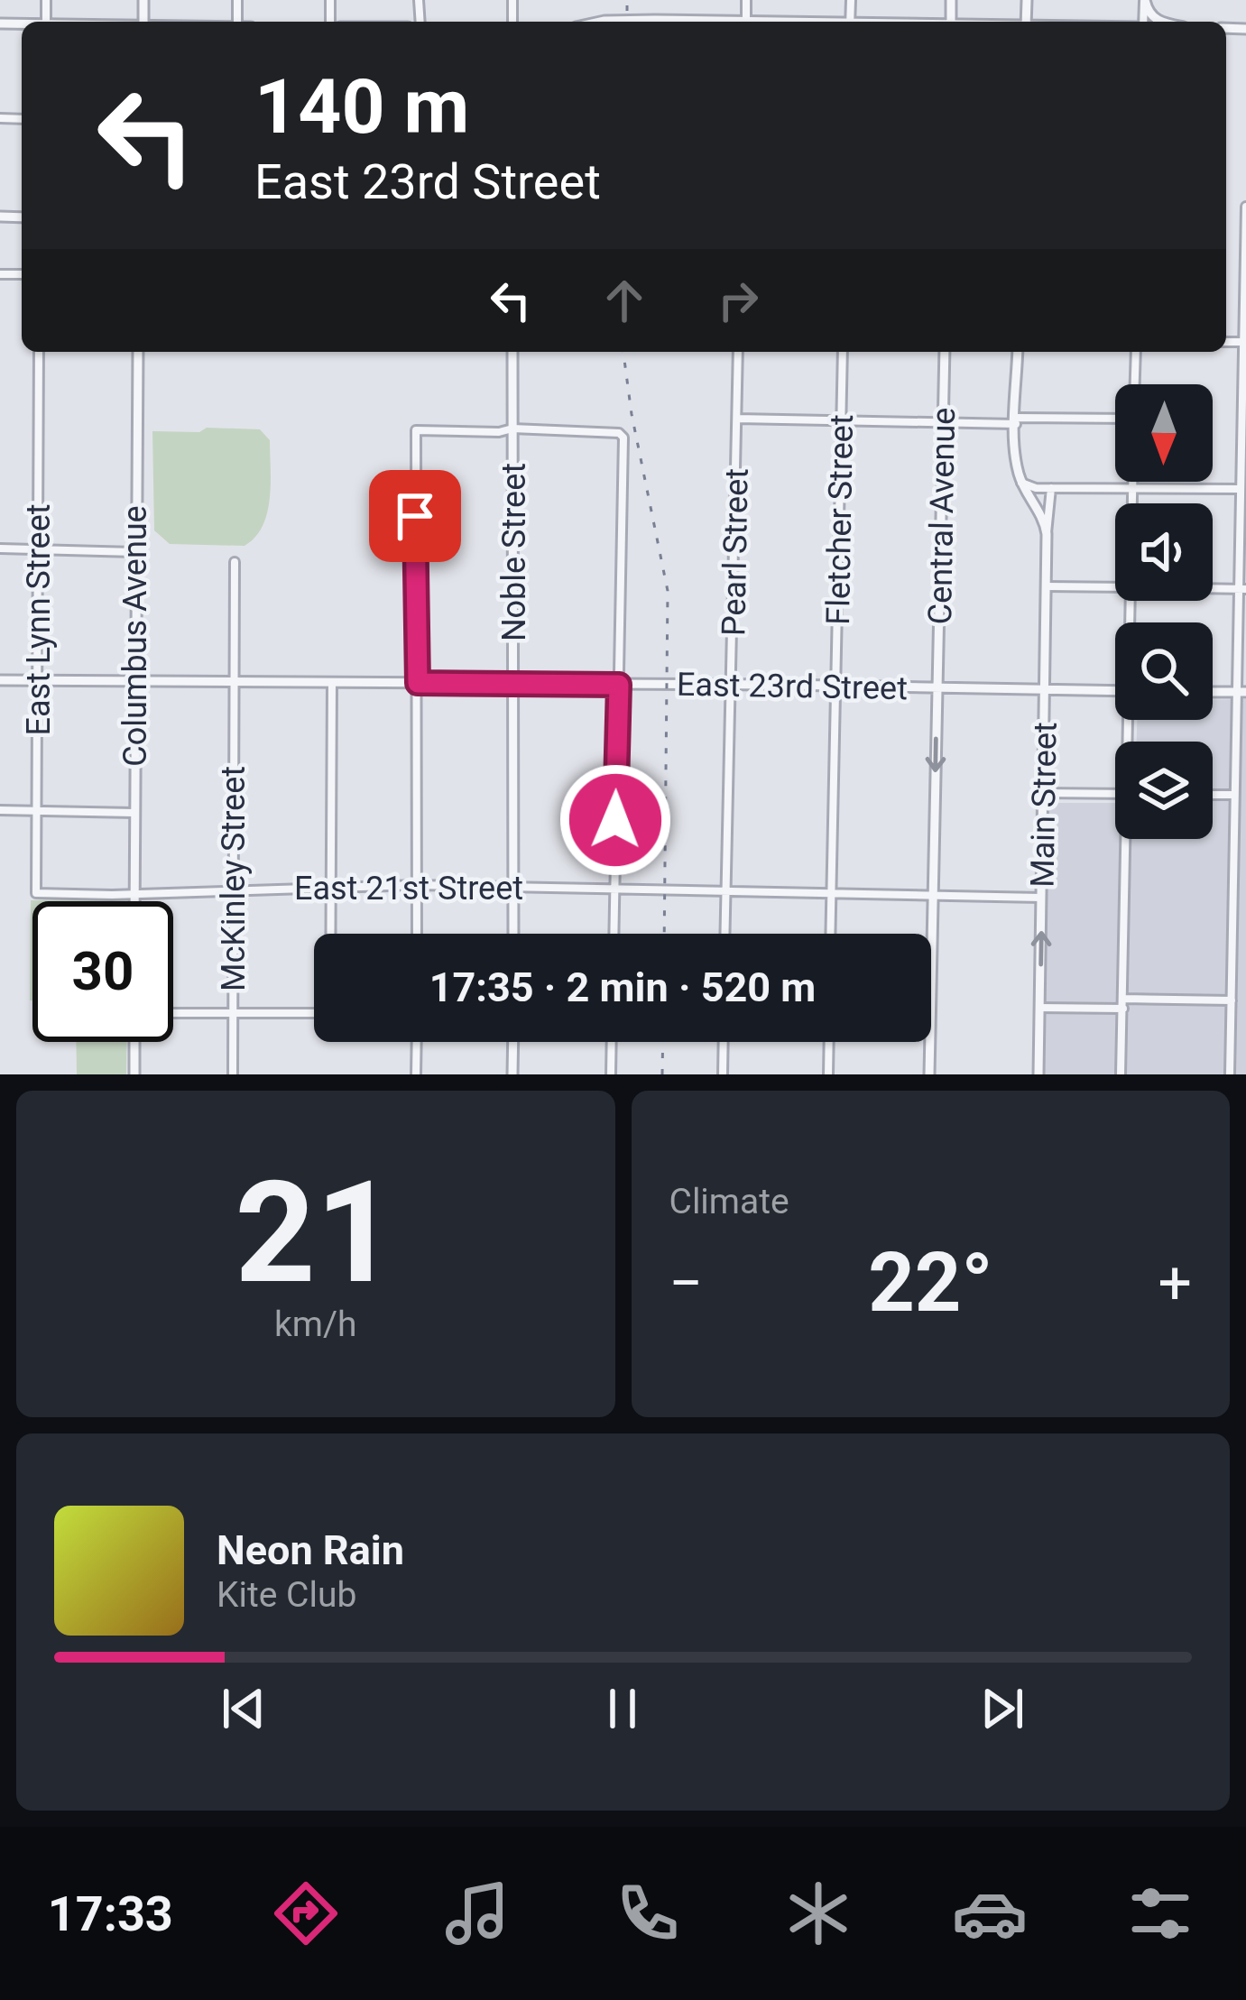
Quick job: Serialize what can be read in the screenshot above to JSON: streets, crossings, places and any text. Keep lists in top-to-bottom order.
{
  "streets": {
    "street": [
      "Central Avenue",
      "Fletcher Street",
      "Noble Street",
      "Pearl Street",
      "East Lynn Street",
      "Columbus Avenue",
      "East 23rd Street",
      "Main Street",
      "McKinley Street",
      "East 21st Street"
    ]
  },
  "crossings": [
    ["Central Avenue", "East 23rd Street"],
    ["Central Avenue", "East 21st Street"],
    ["Fletcher Street", "East 23rd Street"],
    ["Fletcher Street", "East 21st Street"],
    ["Noble Street", "East 23rd Street"],
    ["Noble Street", "East 21st Street"],
    ["Pearl Street", "East 23rd Street"],
    ["Pearl Street", "East 21st Street"],
    ["East Lynn Street", "East 23rd Street"],
    ["East Lynn Street", "East 21st Street"],
    ["Columbus Avenue", "East 23rd Street"],
    ["Columbus Avenue", "East 21st Street"],
    ["East 23rd Street", "Main Street"],
    ["East 23rd Street", "McKinley Street"],
    ["Main Street", "East 21st Street"],
    ["McKinley Street", "East 21st Street"]
  ],
  "north": "bottom",
  "page": {
    "turn": ["140 m", "East 23rd Street"],
    "limit": "30",
    "trip": "17:35 · 2 min · 520 m",
    "tile": [
      ["21", "km/h"],
      "Climate"
    ],
    "heat": ["−", "22°", "+"],
    "song": ["Neon Rain", "Kite Club"],
    "tabs": "17:33"
  }
}
